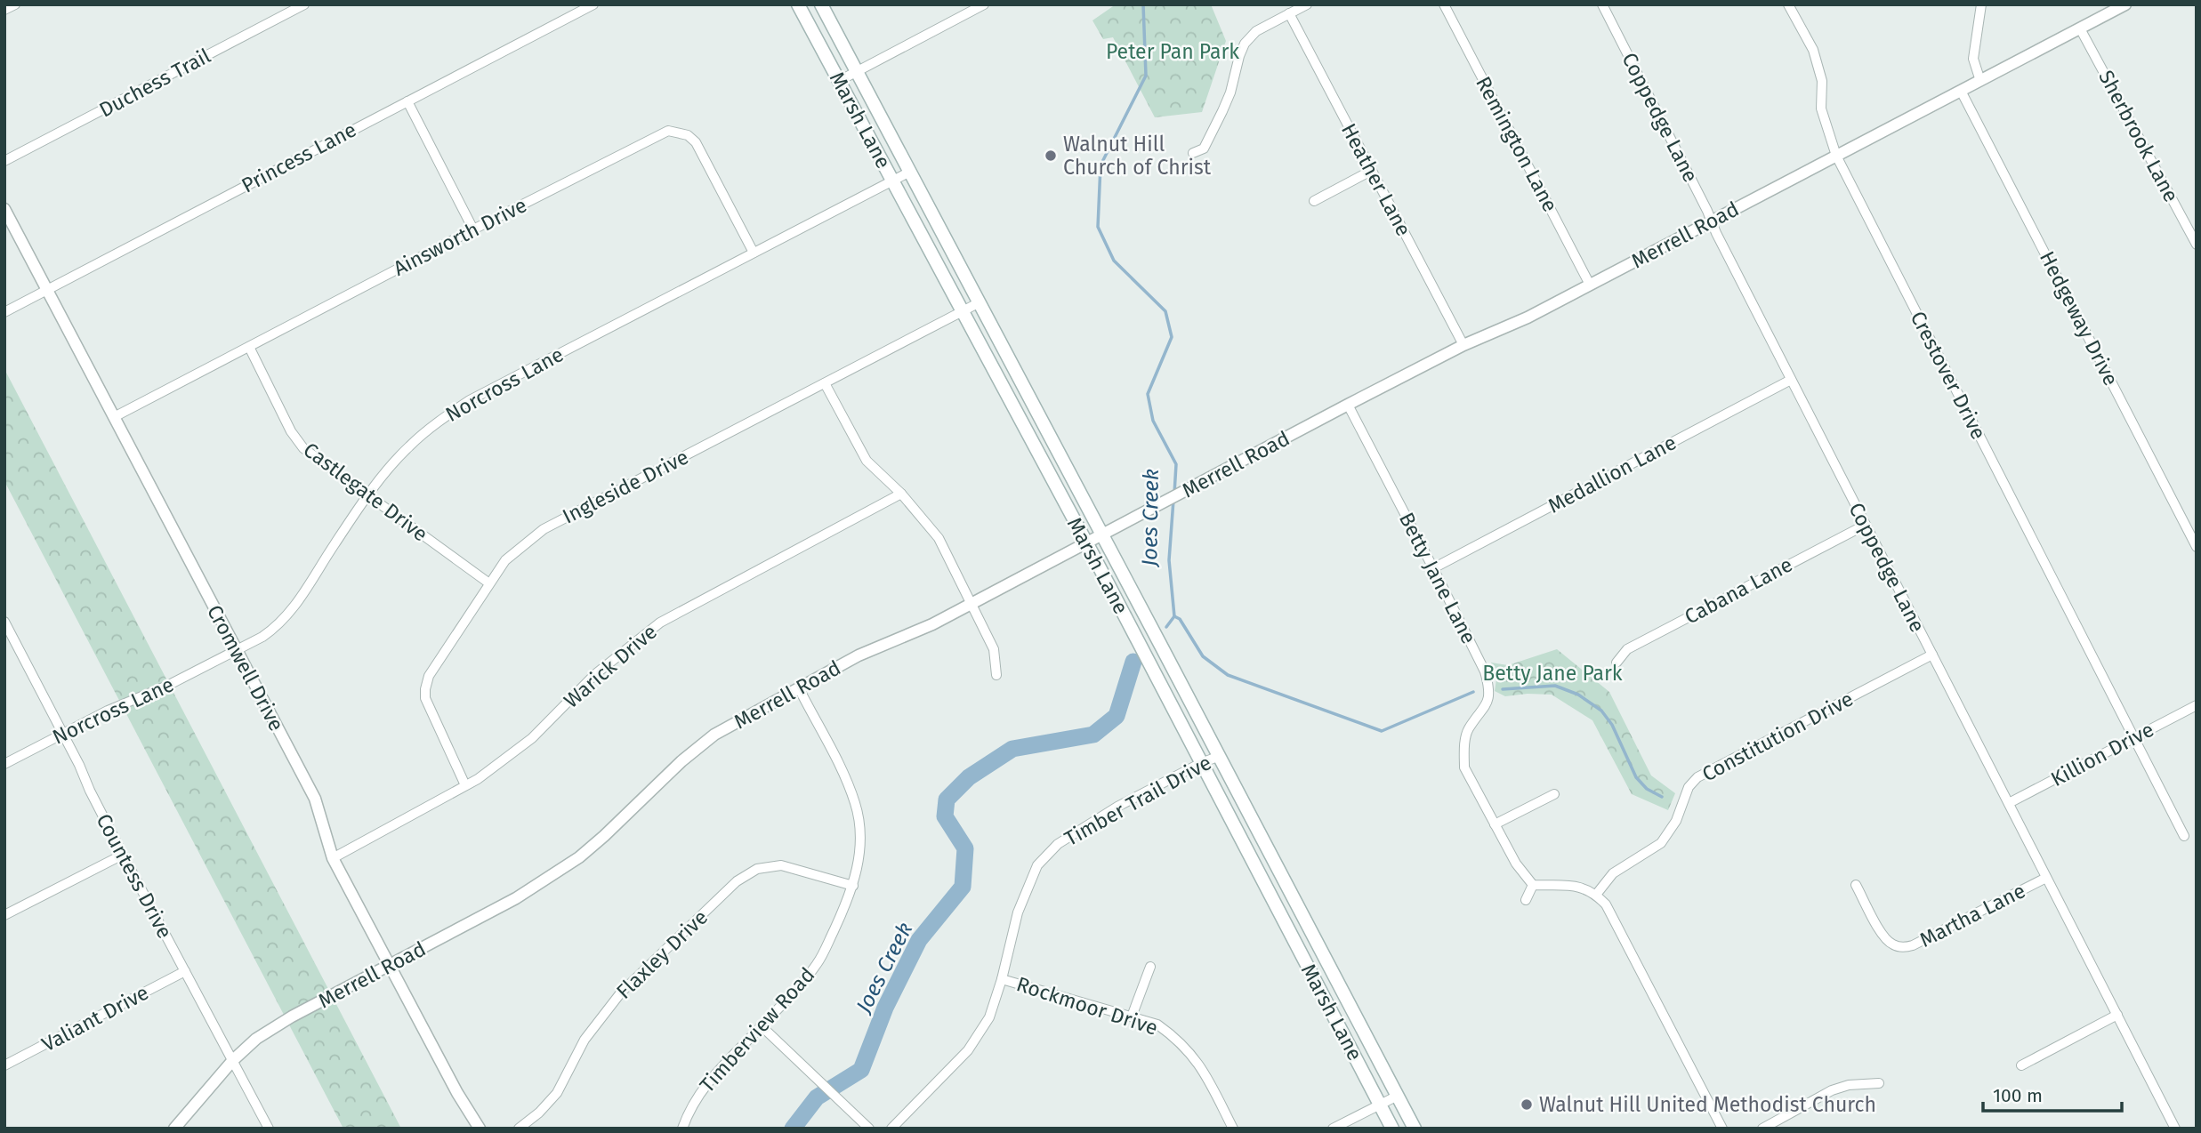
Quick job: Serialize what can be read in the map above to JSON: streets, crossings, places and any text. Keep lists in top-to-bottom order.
{
  "streets": {
    "main road": ["Marsh Lane"],
    "street": [
      "Duchess Trail",
      "Coppedge Lane",
      "Sherbrook Lane",
      "Remington Lane",
      "Princess Lane",
      "Heather Lane",
      "Merrell Road",
      "Ainsworth Drive",
      "Hedgeway Drive",
      "Crestover Drive",
      "Norcross Lane",
      "Medallion Lane",
      "Ingleside Drive",
      "Castlegate Drive",
      "Betty Jane Lane",
      "Cabana Lane",
      "Warick Drive",
      "Cromwell Drive",
      "Constitution Drive",
      "Killion Drive",
      "Timber Trail Drive",
      "Countess Drive",
      "Martha Lane",
      "Flaxley Drive",
      "Rockmoor Drive",
      "Valiant Drive",
      "Timberview Road"
    ]
  },
  "crossings": [
    ["Coppedge Lane", "Merrell Road"],
    ["Coppedge Lane", "Medallion Lane"],
    ["Coppedge Lane", "Cabana Lane"],
    ["Coppedge Lane", "Constitution Drive"],
    ["Coppedge Lane", "Killion Drive"],
    ["Coppedge Lane", "Martha Lane"],
    ["Marsh Lane", "Merrell Road"],
    ["Marsh Lane", "Norcross Lane"],
    ["Marsh Lane", "Ingleside Drive"],
    ["Marsh Lane", "Timber Trail Drive"],
    ["Sherbrook Lane", "Merrell Road"],
    ["Remington Lane", "Merrell Road"],
    ["Princess Lane", "Cromwell Drive"],
    ["Heather Lane", "Merrell Road"],
    ["Merrell Road", "Hedgeway Drive"],
    ["Merrell Road", "Crestover Drive"],
    ["Merrell Road", "Betty Jane Lane"],
    ["Merrell Road", "Cromwell Drive"],
    ["Merrell Road", "Countess Drive"],
    ["Merrell Road", "Timberview Road"],
    ["Ainsworth Drive", "Norcross Lane"],
    ["Ainsworth Drive", "Castlegate Drive"],
    ["Ainsworth Drive", "Cromwell Drive"],
    ["Crestover Drive", "Killion Drive"],
    ["Norcross Lane", "Castlegate Drive"],
    ["Norcross Lane", "Cromwell Drive"],
    ["Norcross Lane", "Countess Drive"],
    ["Medallion Lane", "Betty Jane Lane"],
    ["Ingleside Drive", "Castlegate Drive"],
    ["Ingleside Drive", "Warick Drive"],
    ["Warick Drive", "Cromwell Drive"],
    ["Timber Trail Drive", "Rockmoor Drive"],
    ["Countess Drive", "Valiant Drive"],
    ["Flaxley Drive", "Timberview Road"]
  ],
  "water": ["Joes Creek"],
  "parks": ["Peter Pan Park", "Betty Jane Park"],
  "places": ["Walnut Hill Church of Christ", "Walnut Hill United Methodist Church"],
  "scale_bar": "100 m"
}
